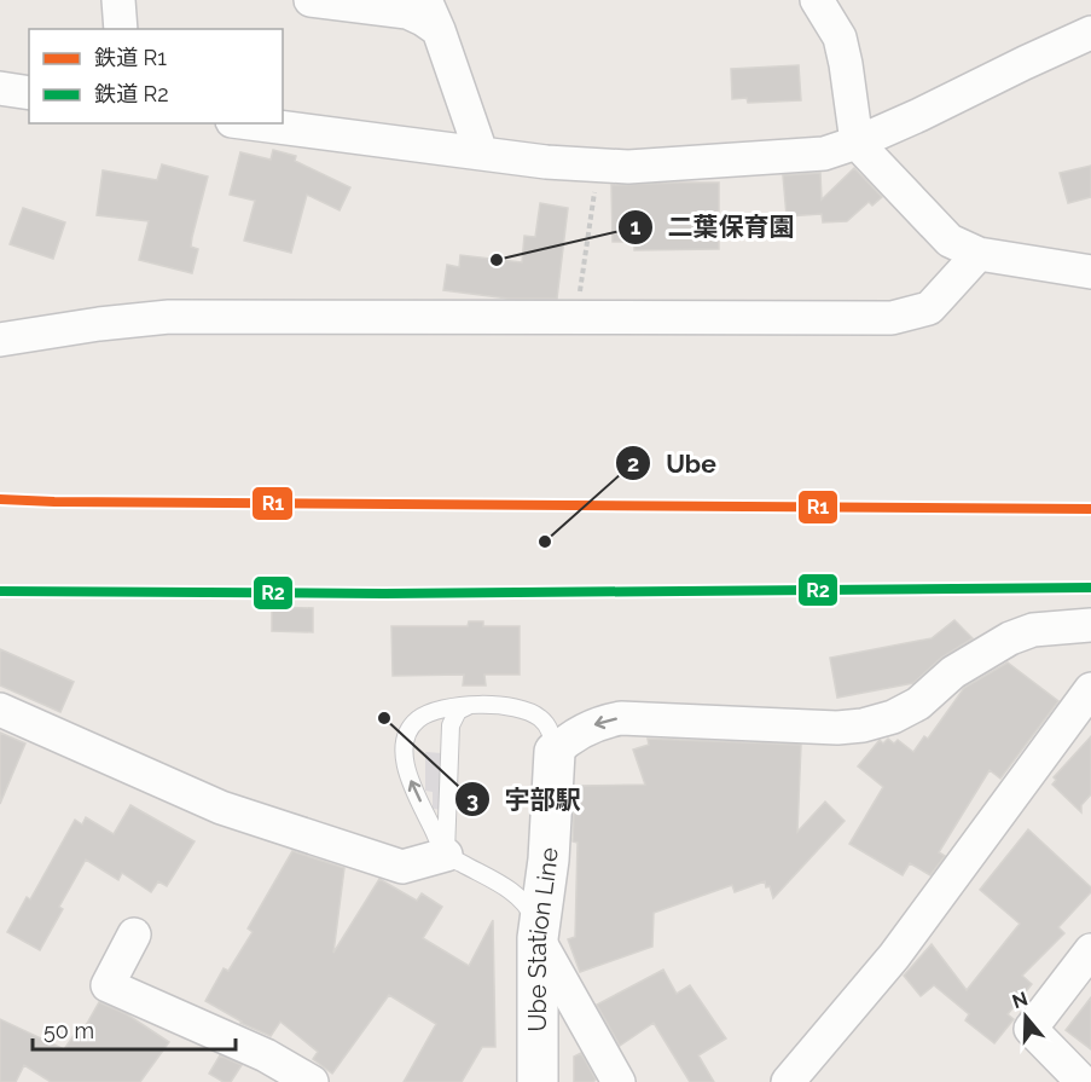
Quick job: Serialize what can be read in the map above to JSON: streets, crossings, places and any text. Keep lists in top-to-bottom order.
{
  "streets": {
    "main road": ["Ube Station Line"]
  },
  "places": ["二葉保育園", "Ube", "宇部駅"],
  "lines": ["rail line R1", "rail line R2"],
  "legend": ["鉄道 R1", "鉄道 R2"],
  "scale_bar": "50 m",
  "north": "top"
}
